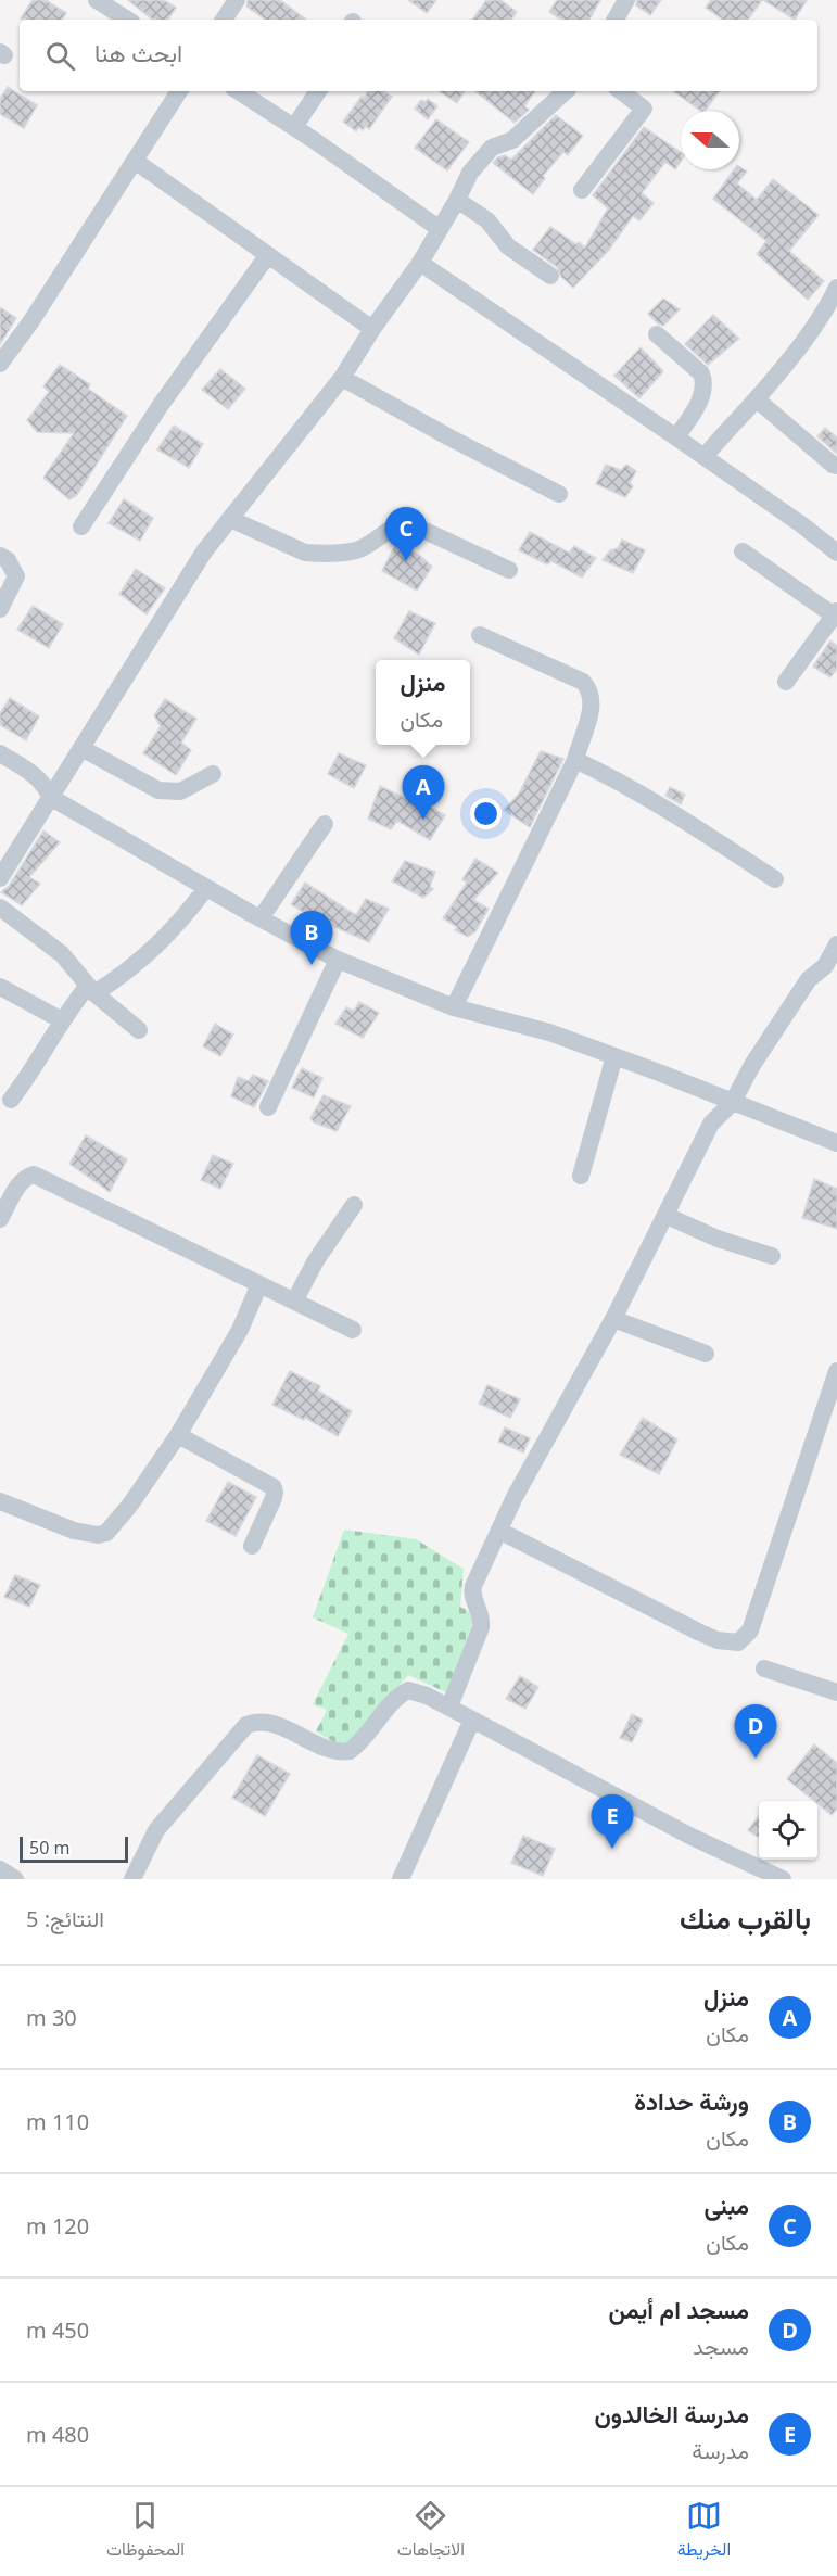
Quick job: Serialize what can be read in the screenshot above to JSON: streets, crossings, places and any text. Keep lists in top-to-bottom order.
{
  "scale_bar": "50 m",
  "north": "left",
  "page": {
    "search": "ابحث هنا",
    "pins": [
      "C",
      "A",
      "B",
      "D",
      "E"
    ],
    "popup": ["منزل", "مكان"],
    "scale": "50 m",
    "heading": ["بالقرب منك", "النتائج: 5"],
    "list": [
      {
        "mark": "A",
        "name": "منزل",
        "note": "مكان",
        "value": "30 m"
      },
      {
        "mark": "B",
        "name": "ورشة حدادة",
        "note": "مكان",
        "value": "110 m"
      },
      {
        "mark": "C",
        "name": "مبنى",
        "note": "مكان",
        "value": "120 m"
      },
      {
        "mark": "D",
        "name": "مسجد ام أيمن",
        "note": "مسجد",
        "value": "450 m"
      },
      {
        "mark": "E",
        "name": "مدرسة الخالدون",
        "note": "مدرسة",
        "value": "480 m"
      }
    ],
    "nav": ["الخريطة", "الاتجاهات", "المحفوظات"]
  }
}
